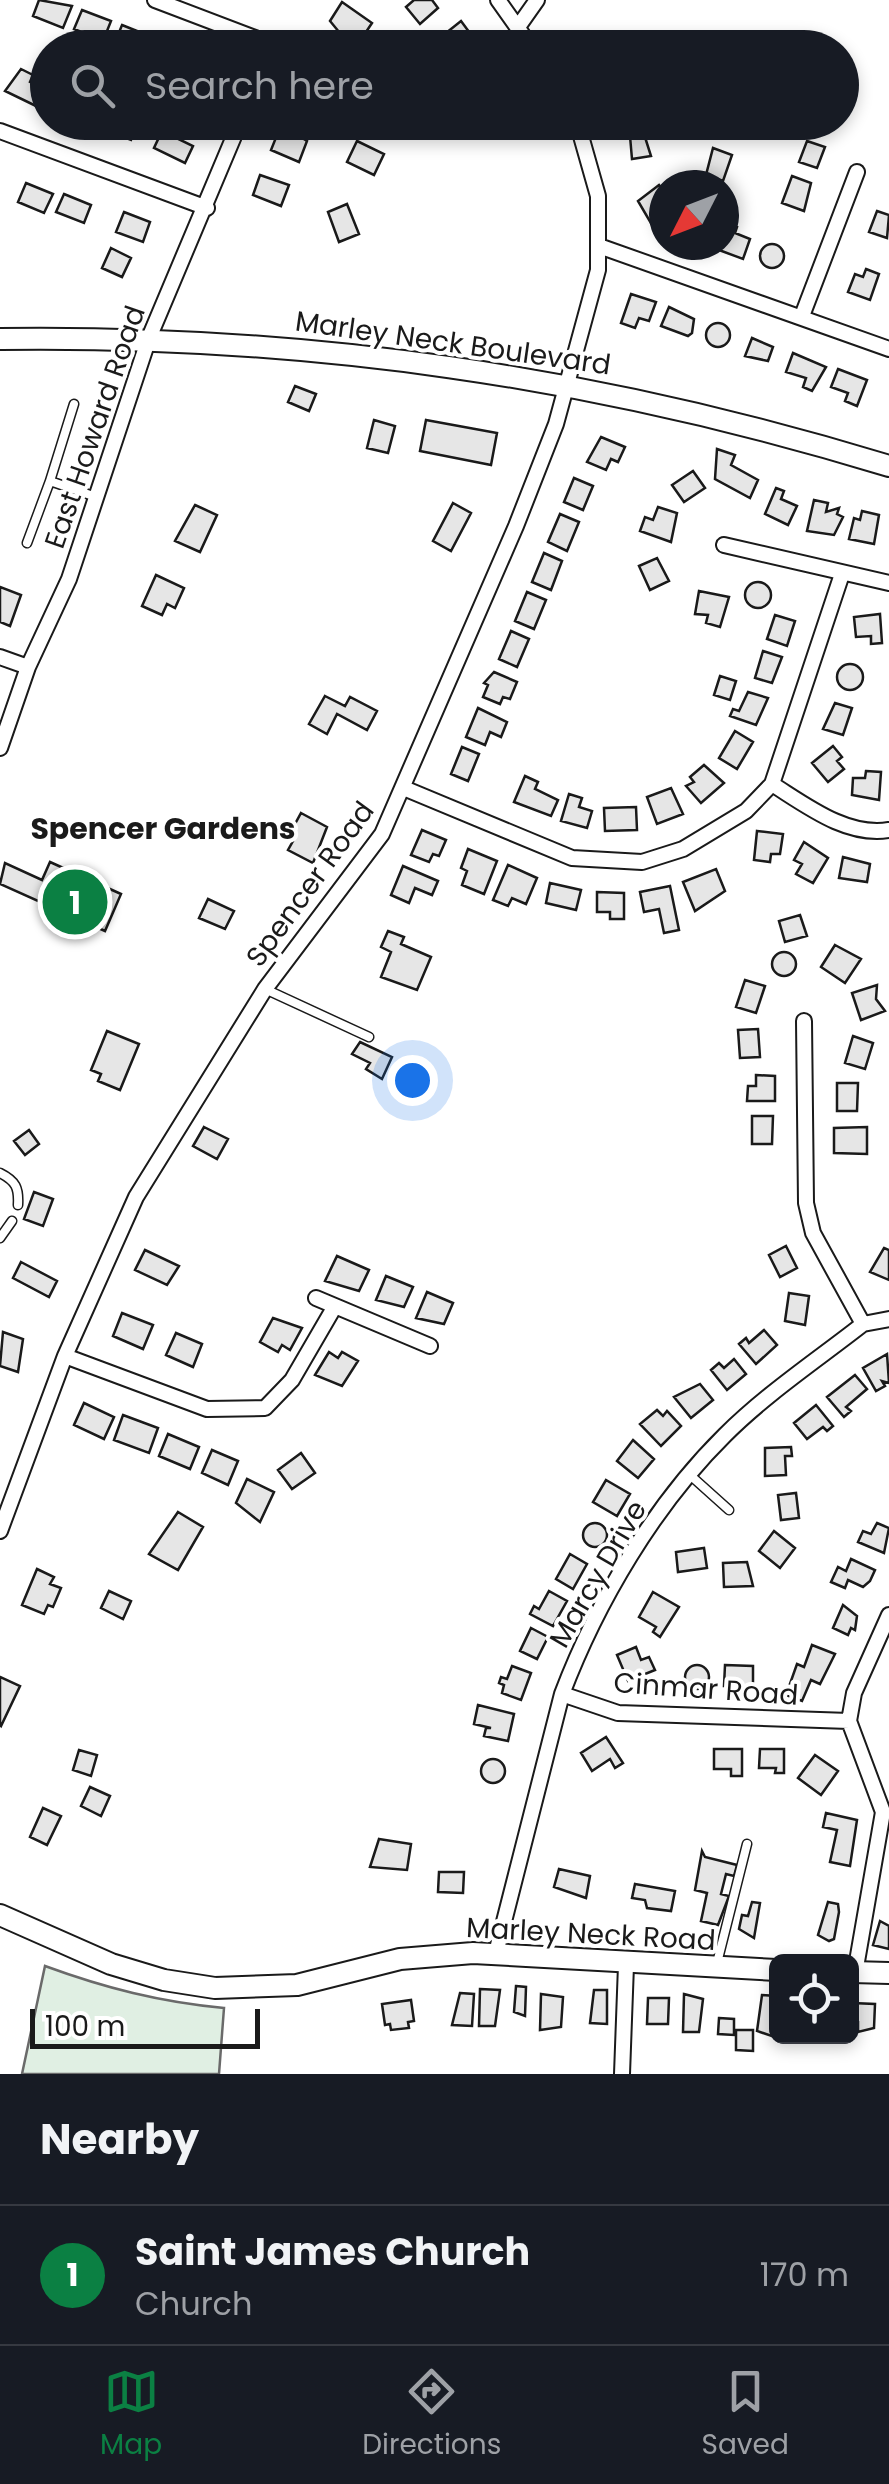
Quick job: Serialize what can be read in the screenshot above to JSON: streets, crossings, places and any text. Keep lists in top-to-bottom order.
{
  "streets": {
    "main road": ["Marley Neck Boulevard", "Marley Neck Road"],
    "street": [
      "East Howard Road",
      "Spencer Road",
      "Marcy Drive",
      "Cinmar Road"
    ]
  },
  "crossings": [
    ["Marley Neck Boulevard", "East Howard Road"],
    ["Marley Neck Boulevard", "Spencer Road"],
    ["Marcy Drive", "Cinmar Road"],
    ["Marcy Drive", "Marley Neck Road"]
  ],
  "districts": ["Spencer Gardens"],
  "scale_bar": "100 m",
  "north": "bottom left",
  "page": {
    "search": "Search here",
    "pins": "1",
    "scale": "100 m",
    "heading": "Nearby",
    "list": [
      {
        "mark": "1",
        "name": "Saint James Church",
        "note": "Church",
        "value": "170 m"
      }
    ],
    "nav": ["Map", "Directions", "Saved"]
  }
}
